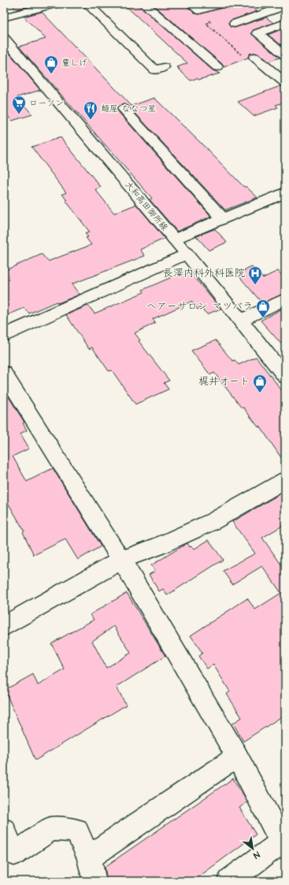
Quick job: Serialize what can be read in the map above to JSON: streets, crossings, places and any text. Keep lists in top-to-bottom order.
{
  "streets": {
    "street": ["大和高田御所線"]
  },
  "places": {
    "shop": ["豊しげ", "ヘアーサロン マツバラ", "梶井オート"],
    "supermarket": ["ローソン"],
    "restaurant": ["麺屋 ななつ星"],
    "hospital": ["長澤内科外科医院"]
  },
  "north": "bottom right"
}
